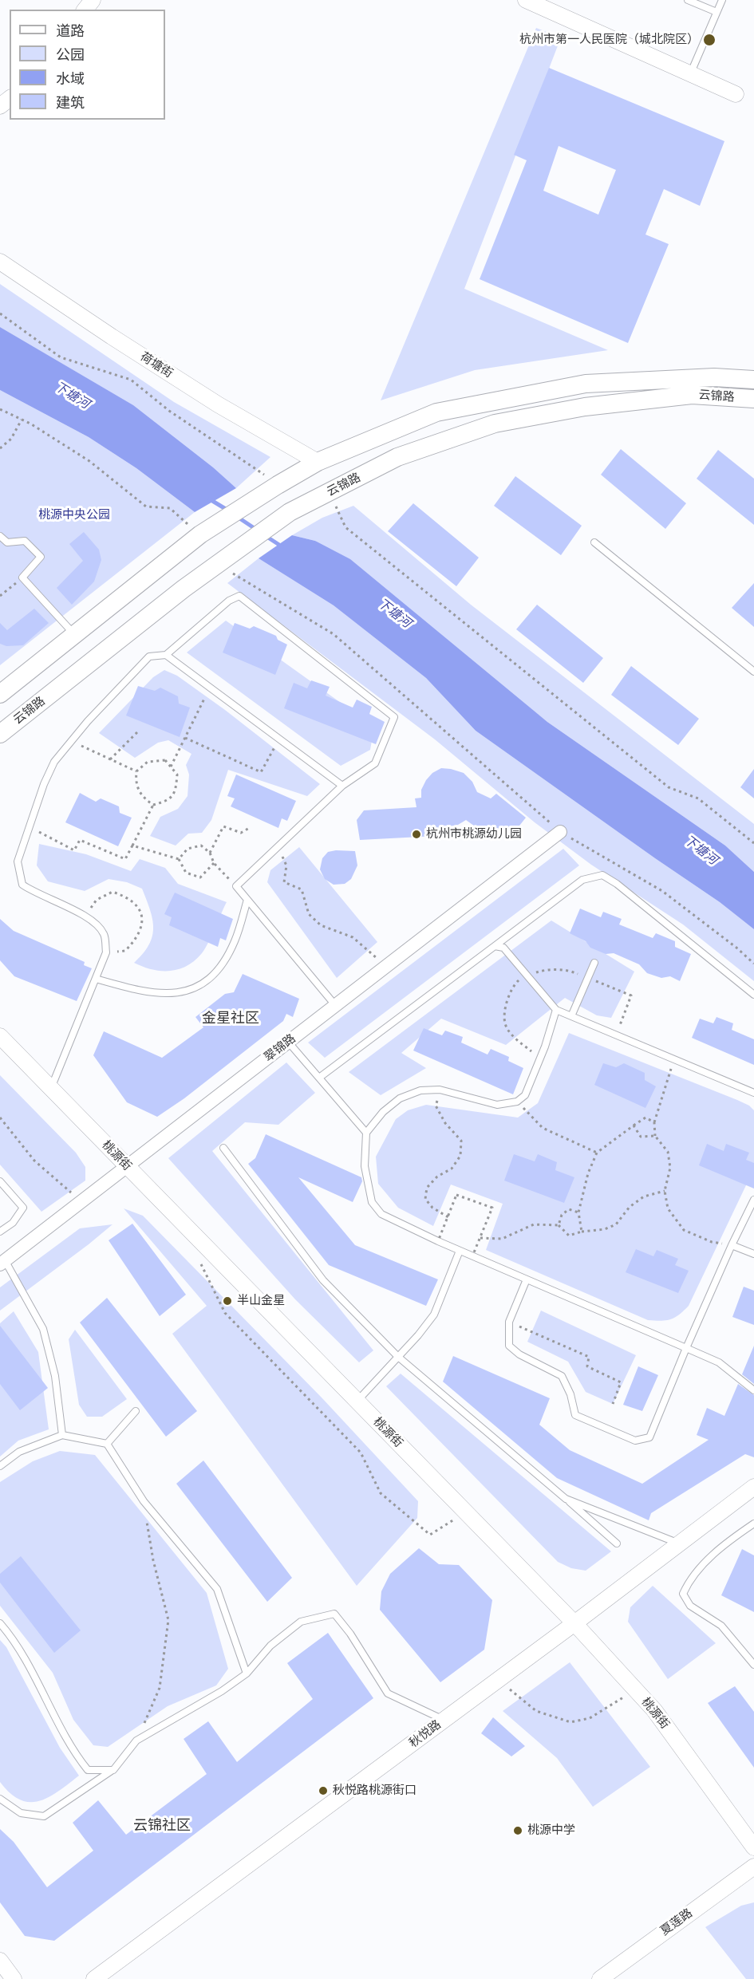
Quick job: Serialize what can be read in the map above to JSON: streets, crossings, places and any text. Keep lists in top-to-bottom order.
{
  "streets": {
    "main road": ["云锦路"],
    "street": [
      "荷塘街",
      "翠锦路",
      "桃源街",
      "秋悦路",
      "夏莲路"
    ]
  },
  "crossings": [
    ["荷塘街", "云锦路"],
    ["翠锦路", "桃源街"],
    ["桃源街", "秋悦路"]
  ],
  "districts": ["金星社区", "云锦社区"],
  "water": ["下塘河"],
  "parks": ["桃源中央公园"],
  "places": [
    "杭州市第一人民医院（城北院区）",
    "杭州市桃源幼儿园",
    "半山金星",
    "秋悦路桃源街口",
    "桃源中学"
  ],
  "legend": [
    "道路",
    "公园",
    "水域",
    "建筑"
  ]
}
